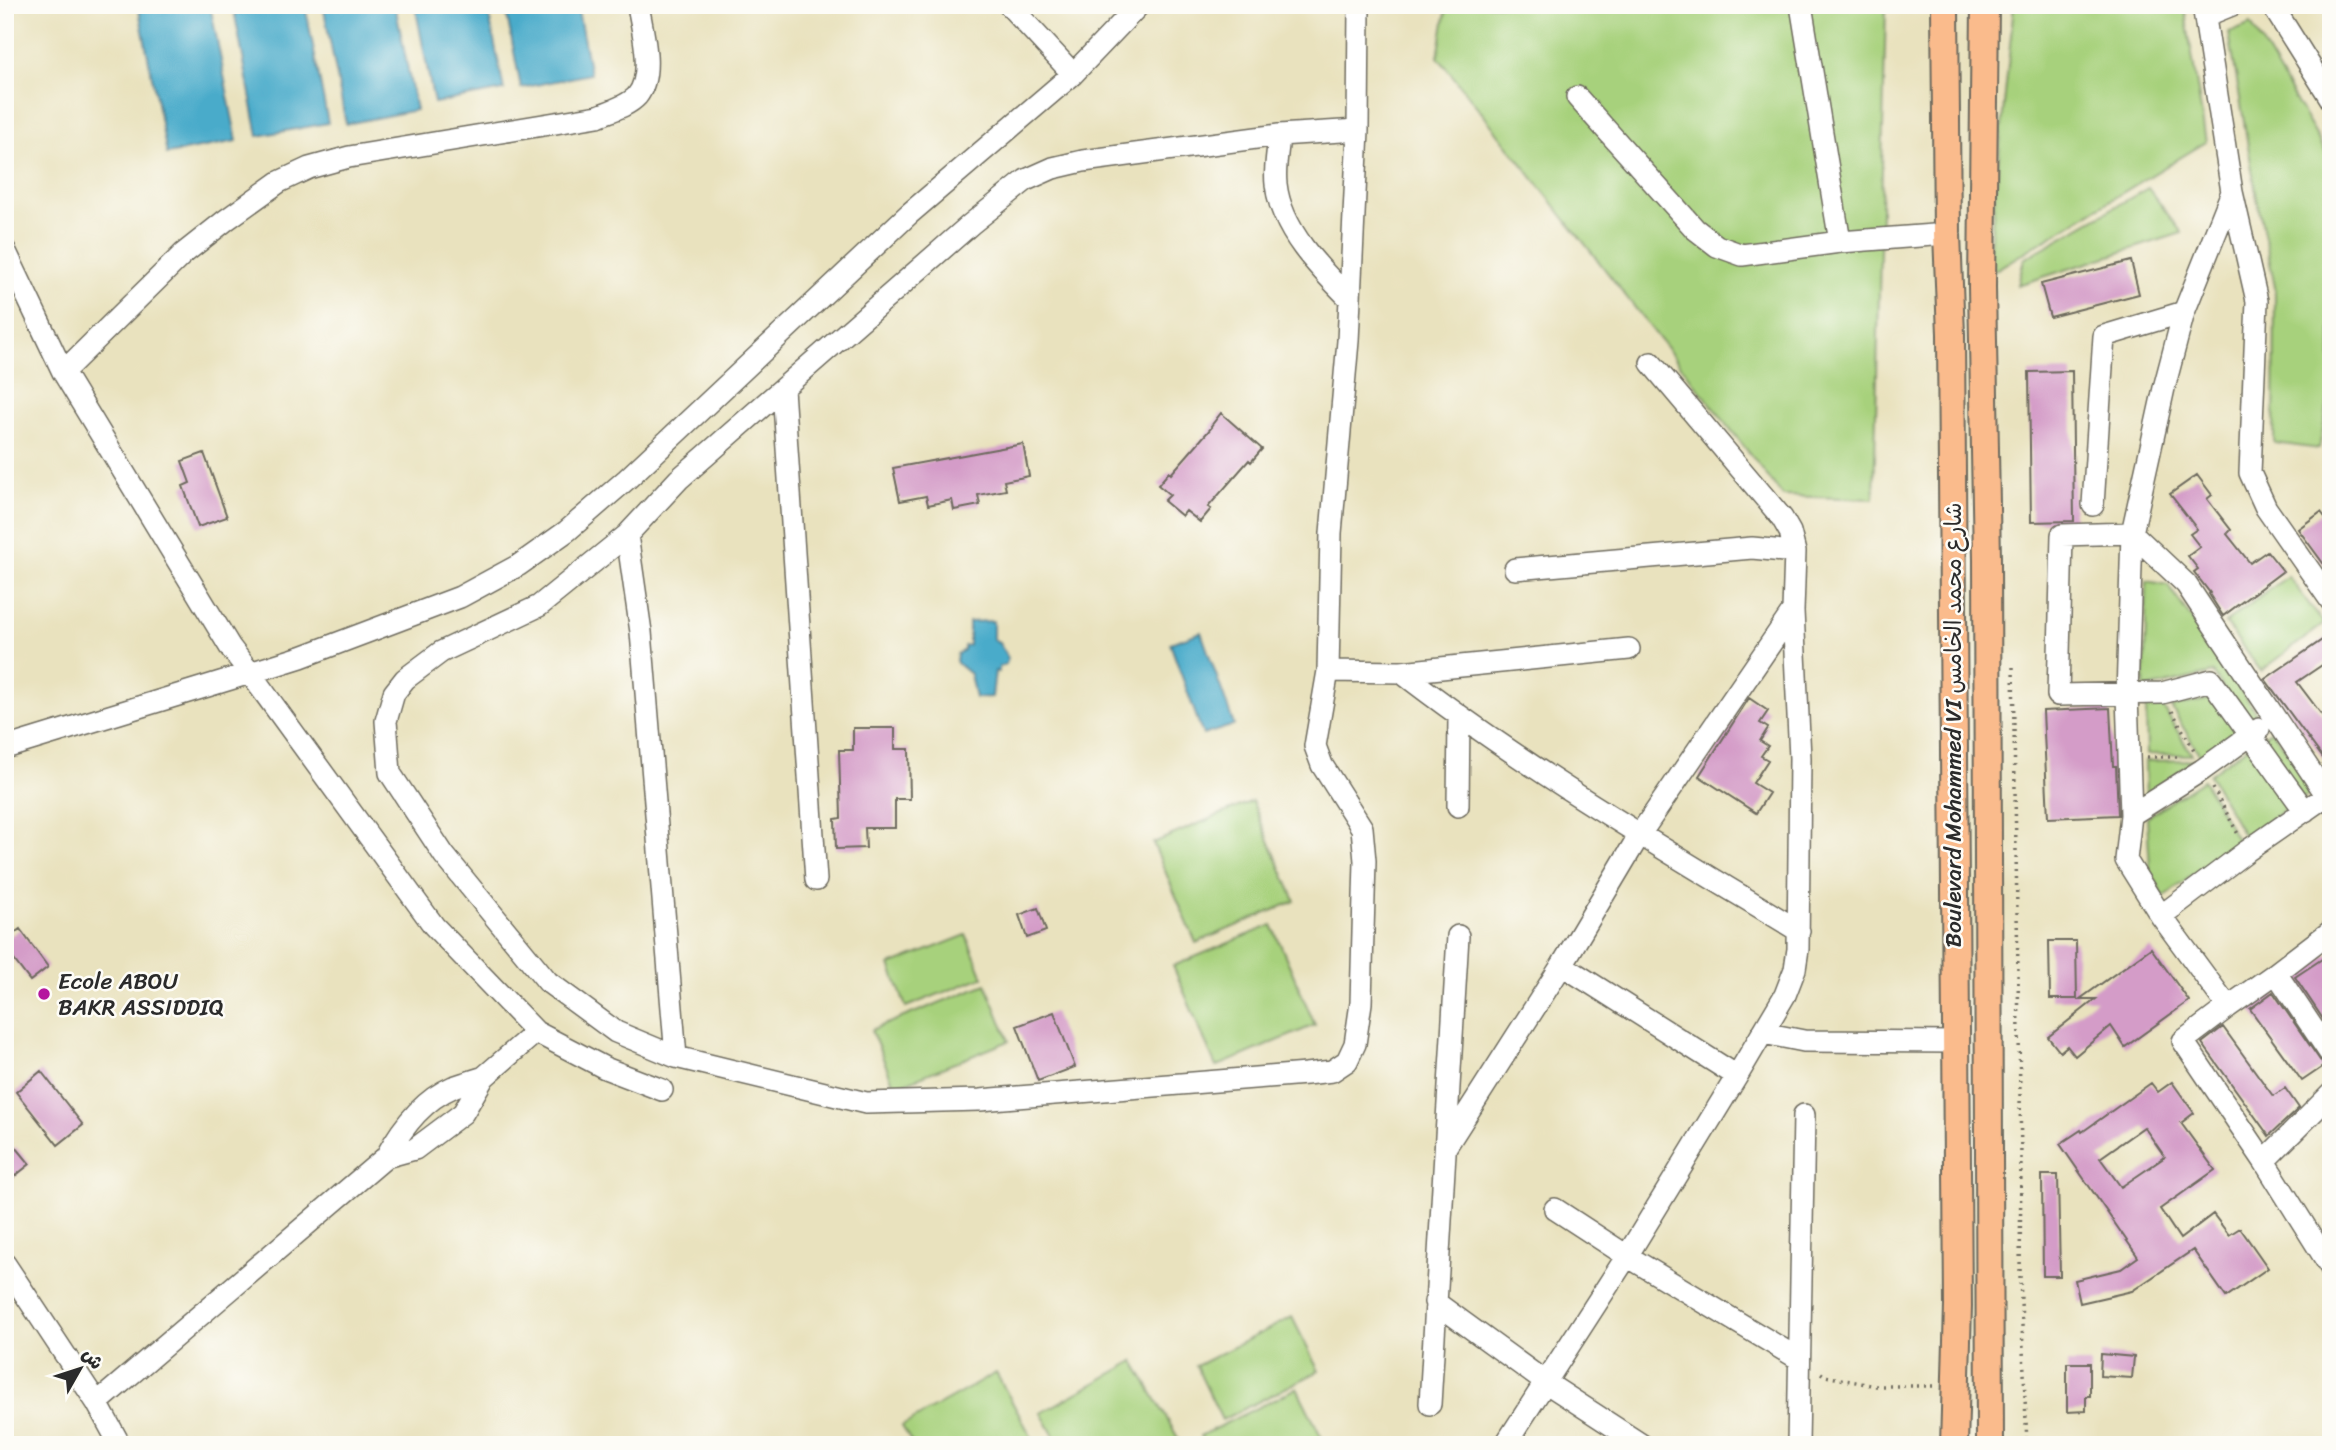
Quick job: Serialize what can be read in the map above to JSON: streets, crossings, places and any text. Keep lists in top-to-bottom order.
{
  "streets": {
    "main road": ["Boulevard Mohammed VI شارع محمد الخامس"]
  },
  "places": ["Ecole ABOU BAKR ASSIDDIQ"],
  "north": "top right"
}
